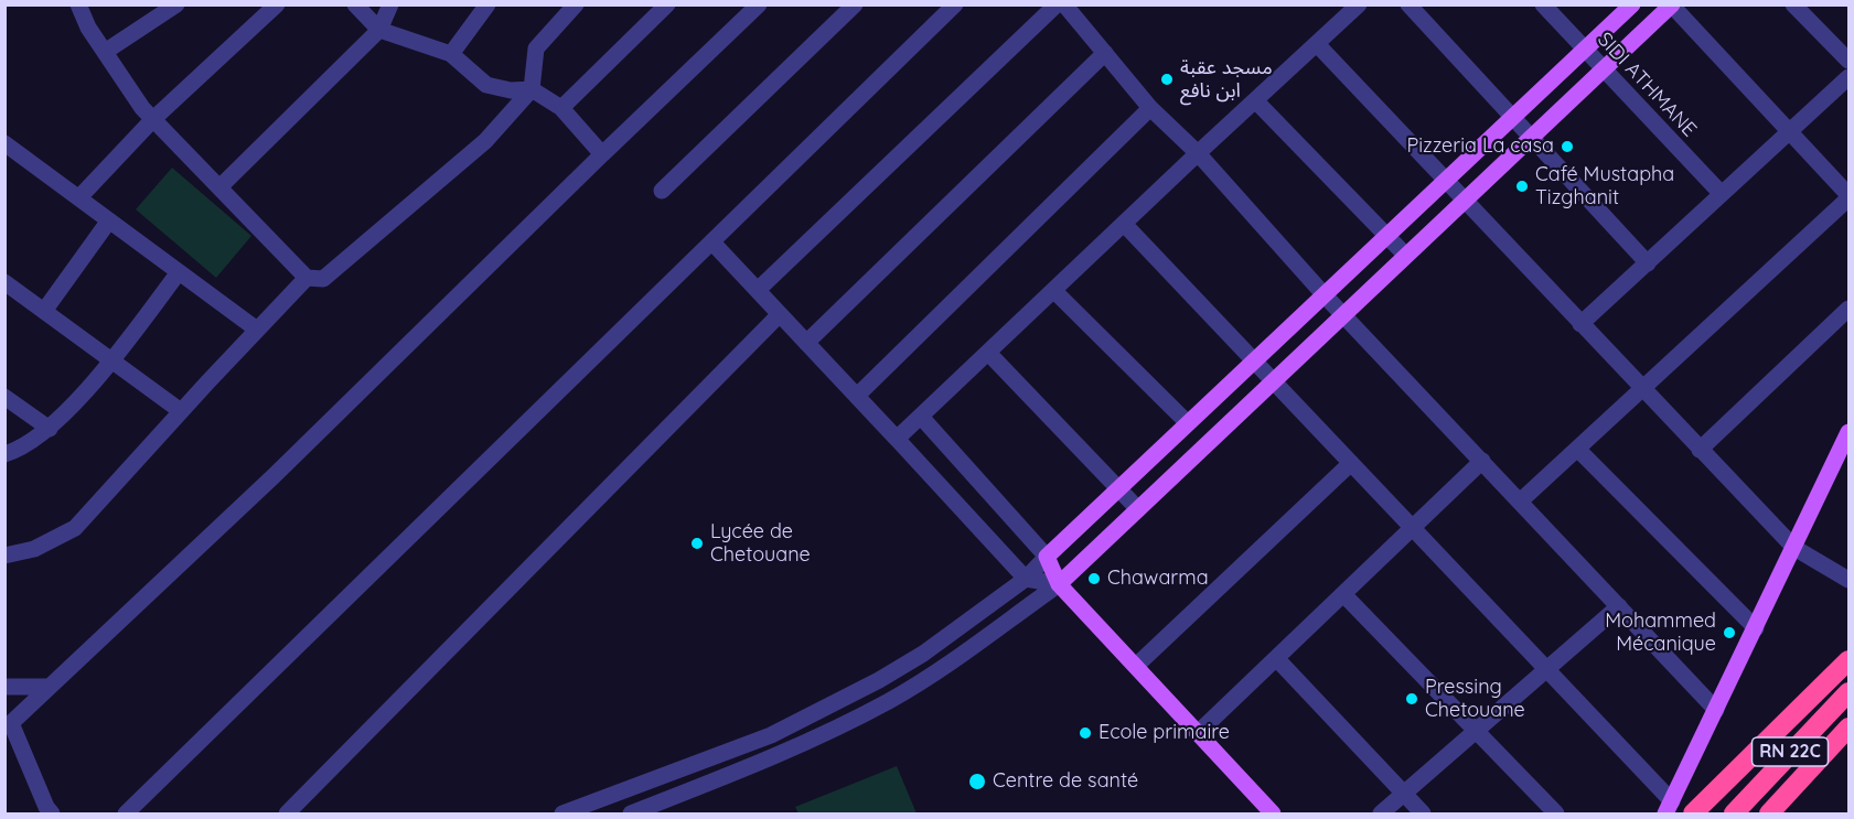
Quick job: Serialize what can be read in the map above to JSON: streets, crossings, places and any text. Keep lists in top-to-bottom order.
{
  "streets": {
    "highway": ["RN 22C"],
    "street": ["SIDI ATHMANE"]
  },
  "places": [
    "مسجد عقبة ابن نافع",
    "Pizzeria La casa",
    "Café Mustapha Tizghanit",
    "Lycée de Chetouane",
    "Chawarma",
    "Mohammed Mécanique",
    "Pressing Chetouane",
    "Ecole primaire",
    "Centre de santé"
  ]
}
